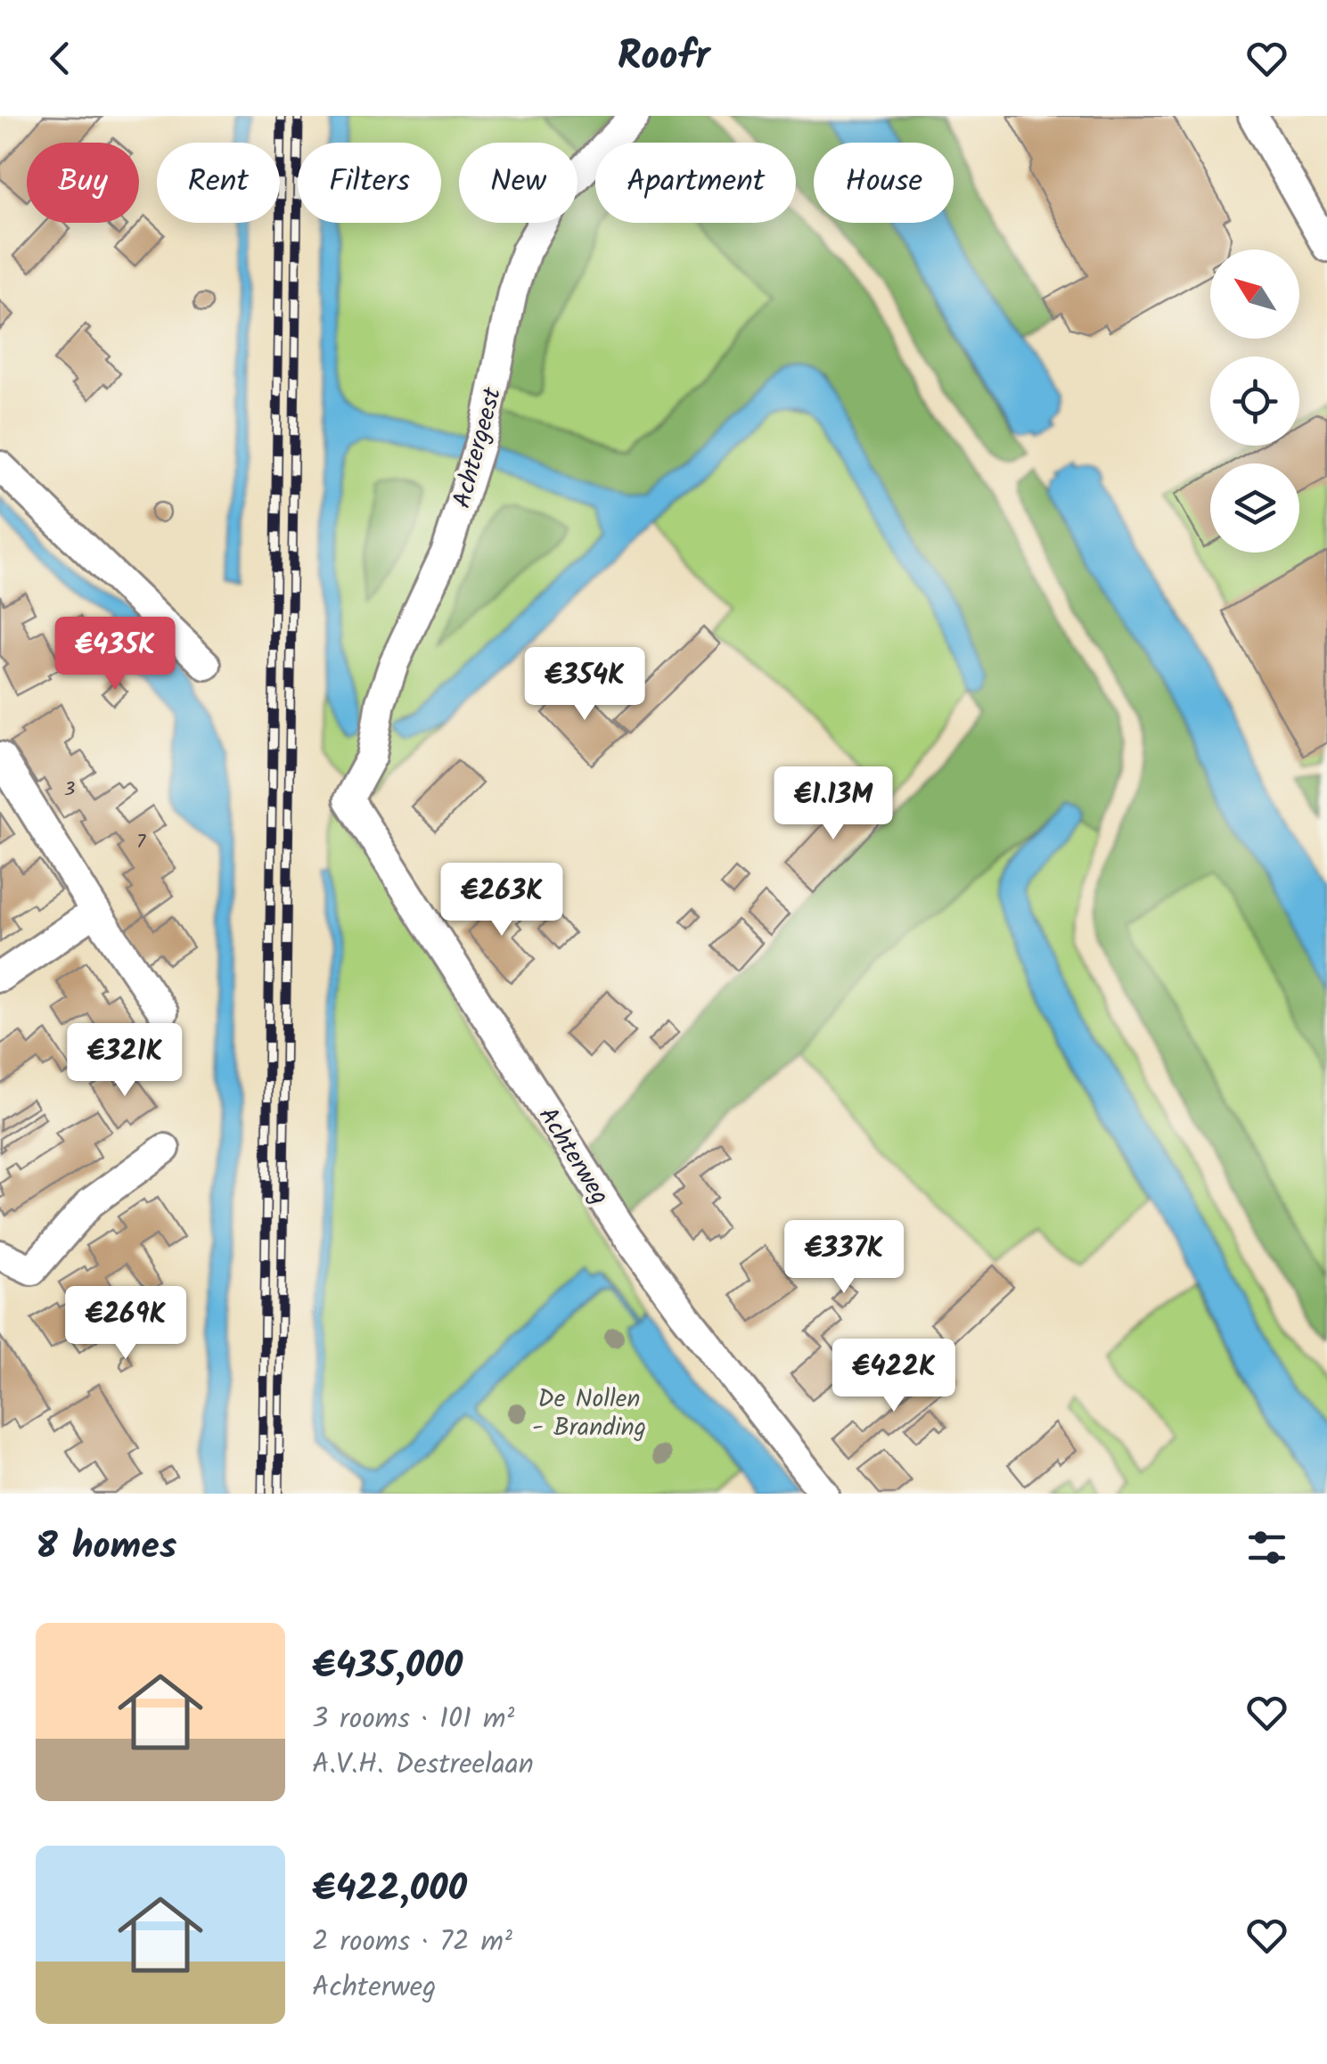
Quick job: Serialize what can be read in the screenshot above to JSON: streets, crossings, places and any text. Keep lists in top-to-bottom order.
{
  "streets": {
    "street": ["Achtergeest", "Achterweg"]
  },
  "crossings": [
    ["Achtergeest", "Achterweg"]
  ],
  "parks": ["De Nollen - Branding"],
  "house_numbers": ["3", "7"],
  "north": "top left",
  "page": {
    "header": "Roofr",
    "chip": [
      "Buy",
      "Rent",
      "Filters",
      "New",
      "Apartment",
      "House"
    ],
    "price": [
      "€435K",
      "€354K",
      "€1.13M",
      "€263K",
      "€321K",
      "€337K",
      "€269K",
      "€422K"
    ],
    "heading": "8 homes",
    "list": [
      {
        "name": "€435,000",
        "note": "3 rooms · 101 m² · A.V.H. Destreelaan"
      },
      {
        "name": "€422,000",
        "note": "2 rooms · 72 m² · Achterweg"
      }
    ]
  }
}
